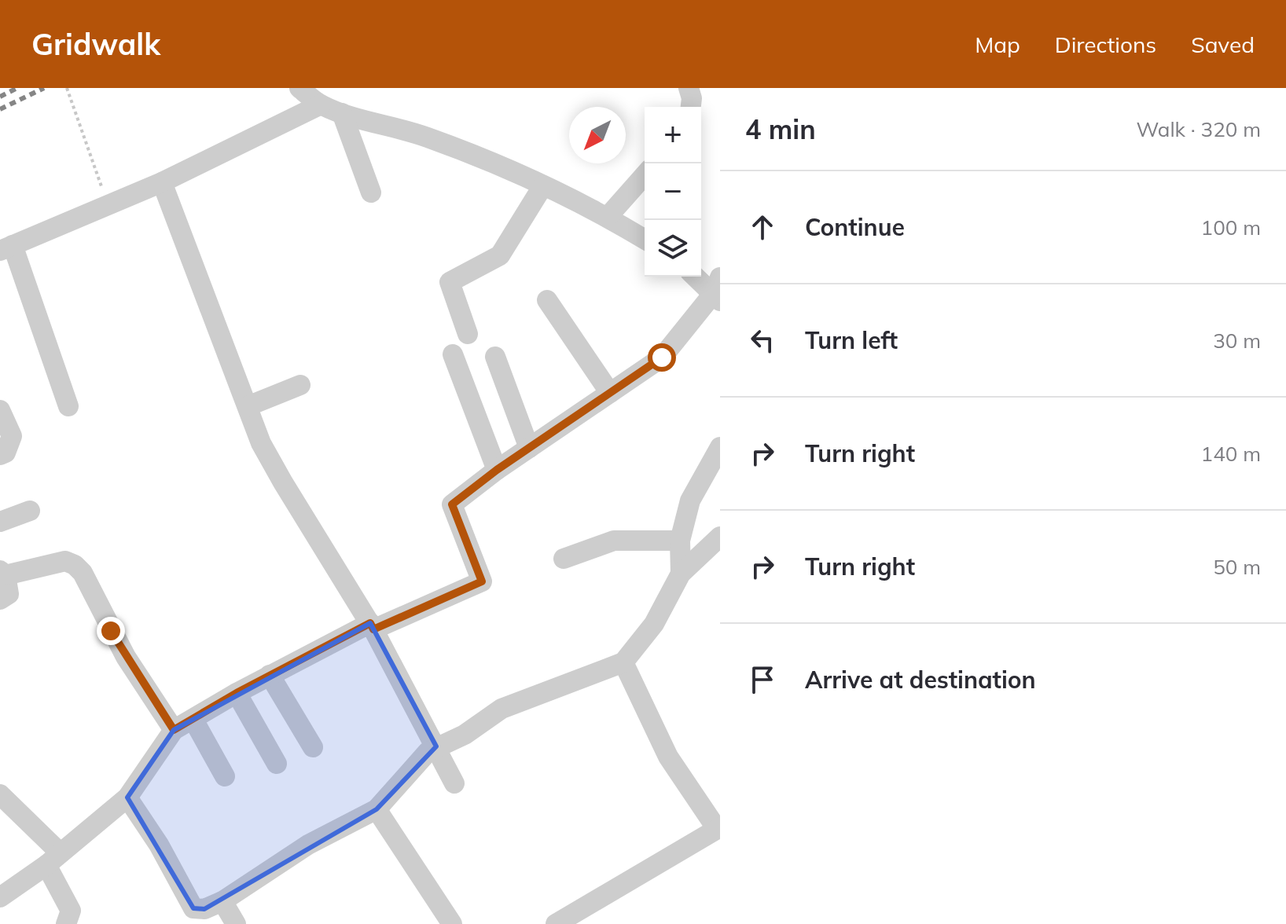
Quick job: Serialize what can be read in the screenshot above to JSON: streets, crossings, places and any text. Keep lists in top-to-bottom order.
{
  "north": "bottom left",
  "page": {
    "header": "Gridwalk",
    "nav": ["Map", "Directions", "Saved"],
    "heading": ["4 min", "Walk · 320 m"],
    "map_buttons": ["+", "−"],
    "list": [
      ["Continue", "100 m"],
      ["Turn left", "30 m"],
      ["Turn right", "140 m"],
      ["Turn right", "50 m"],
      "Arrive at destination"
    ]
  }
}
